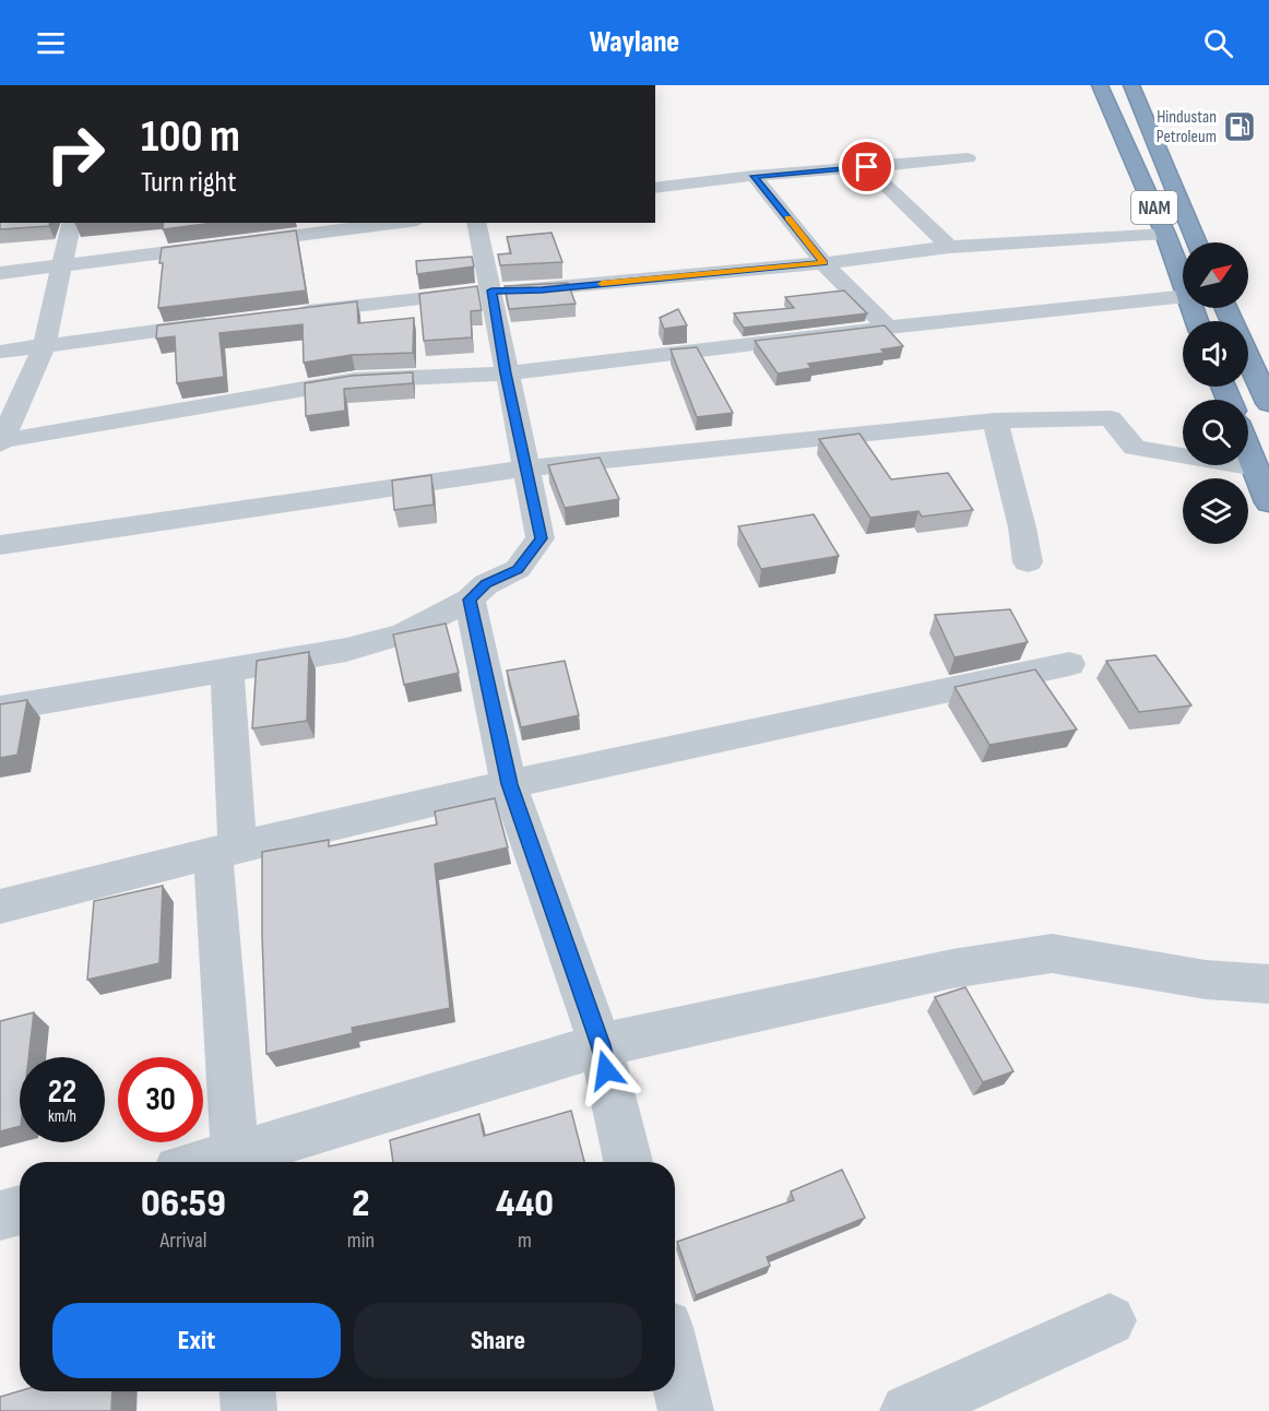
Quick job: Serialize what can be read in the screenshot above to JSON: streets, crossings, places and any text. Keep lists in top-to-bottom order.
{
  "streets": {
    "highway": ["NAM"]
  },
  "places": {
    "fuel station": ["Hindustan Petroleum"]
  },
  "north": "top right",
  "page": {
    "header": "Waylane",
    "turn": ["100 m", "Turn right"],
    "speed": "22 km/h",
    "limit": "30",
    "eta": [
      "06:59",
      "Arrival",
      "2",
      "min",
      "440",
      "m"
    ],
    "buttons": ["Exit", "Share"]
  }
}
